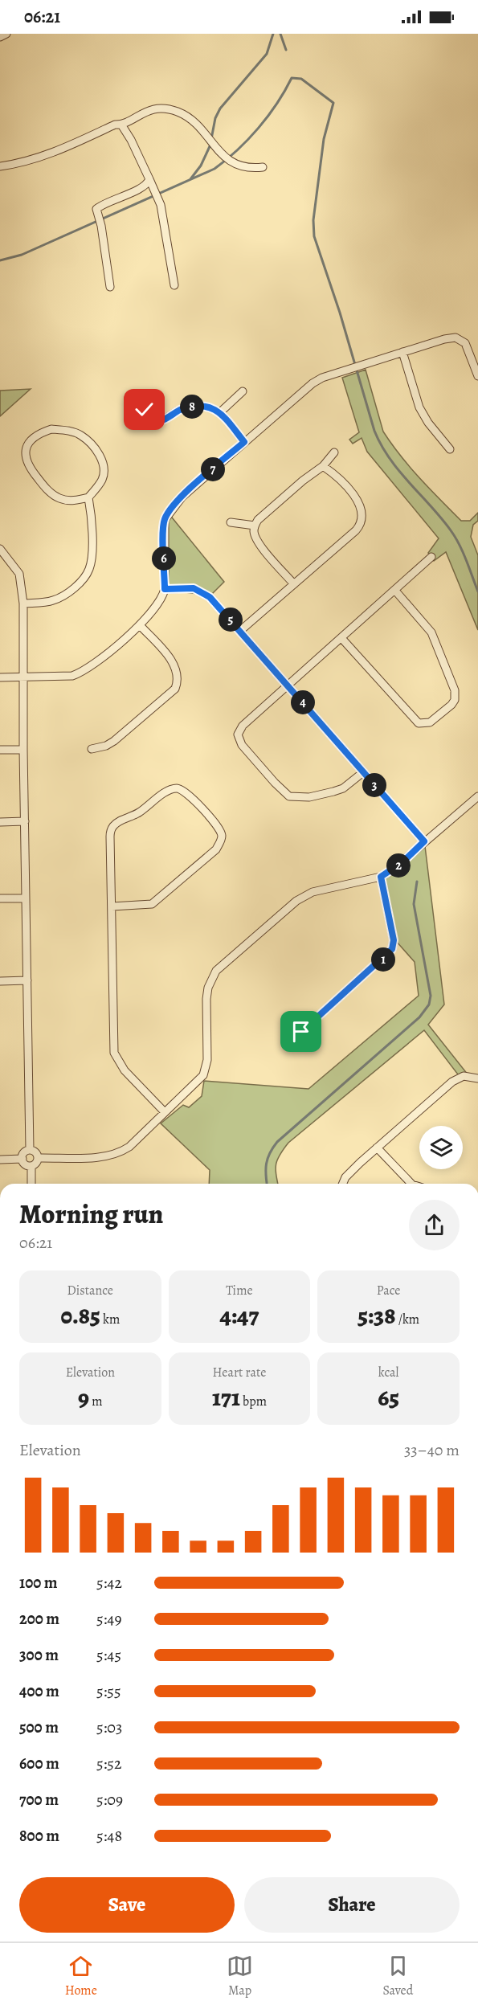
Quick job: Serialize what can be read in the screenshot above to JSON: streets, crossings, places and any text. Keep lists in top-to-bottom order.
{
  "page": {
    "status": "06:21",
    "pins": [
      "8",
      "7",
      "6",
      "5",
      "4",
      "3",
      "2",
      "1"
    ],
    "heading": ["Morning run", "06:21"],
    "stats": [
      ["Distance", "0.85 km"],
      ["Time", "4:47"],
      ["Pace", "5:38 /km"],
      ["Elevation", "9 m"],
      ["Heart rate", "171 bpm"],
      ["kcal", "65"]
    ],
    "chart": ["Elevation", "33–40 m"],
    "list": [
      {
        "name": "100 m",
        "note": "5:42"
      },
      {
        "name": "200 m",
        "note": "5:49"
      },
      {
        "name": "300 m",
        "note": "5:45"
      },
      {
        "name": "400 m",
        "note": "5:55"
      },
      {
        "name": "500 m",
        "note": "5:03"
      },
      {
        "name": "600 m",
        "note": "5:52"
      },
      {
        "name": "700 m",
        "note": "5:09"
      },
      {
        "name": "800 m",
        "note": "5:48"
      }
    ],
    "buttons": ["Save", "Share"],
    "tabs": ["Home", "Map", "Saved"]
  }
}
